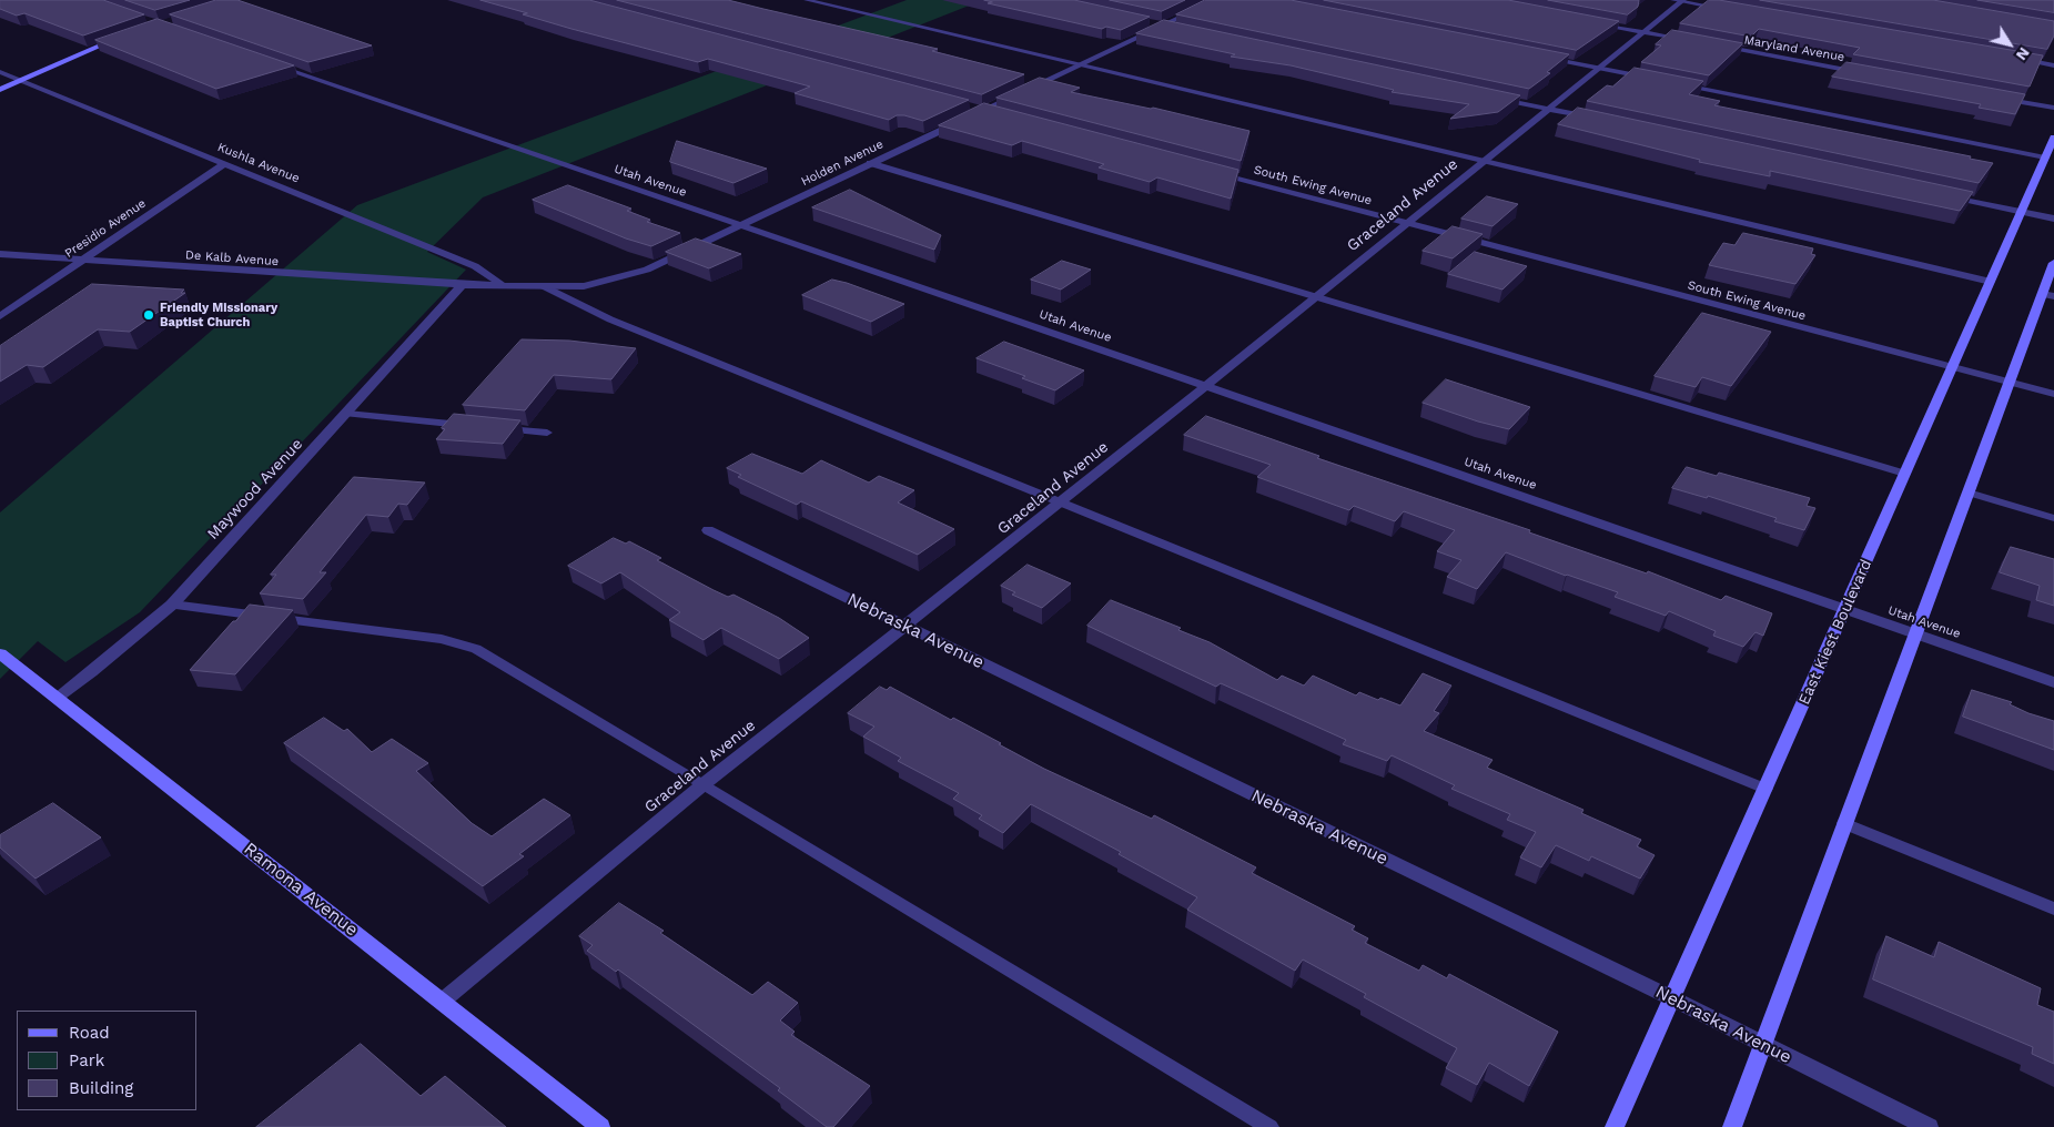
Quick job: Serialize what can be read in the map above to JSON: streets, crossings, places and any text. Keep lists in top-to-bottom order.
{
  "streets": {
    "main road": ["East Kiest Boulevard", "Ramona Avenue"],
    "street": [
      "Maryland Avenue",
      "Kushla Avenue",
      "Holden Avenue",
      "Utah Avenue",
      "South Ewing Avenue",
      "Graceland Avenue",
      "Presidio Avenue",
      "De Kalb Avenue",
      "Maywood Avenue",
      "Nebraska Avenue"
    ]
  },
  "crossings": [
    ["Kushla Avenue", "Holden Avenue"],
    ["Kushla Avenue", "Presidio Avenue"],
    ["Holden Avenue", "Utah Avenue"],
    ["Holden Avenue", "De Kalb Avenue"],
    ["Holden Avenue", "Maywood Avenue"],
    ["Utah Avenue", "Graceland Avenue"],
    ["Utah Avenue", "East Kiest Boulevard"],
    ["South Ewing Avenue", "Graceland Avenue"],
    ["South Ewing Avenue", "East Kiest Boulevard"],
    ["Graceland Avenue", "Nebraska Avenue"],
    ["Graceland Avenue", "Ramona Avenue"],
    ["Presidio Avenue", "De Kalb Avenue"],
    ["De Kalb Avenue", "Maywood Avenue"],
    ["Maywood Avenue", "Ramona Avenue"],
    ["Nebraska Avenue", "East Kiest Boulevard"]
  ],
  "places": ["Friendly Missionary Baptist Church"],
  "legend": ["Road", "Park", "Building"],
  "north": "bottom right"
}
